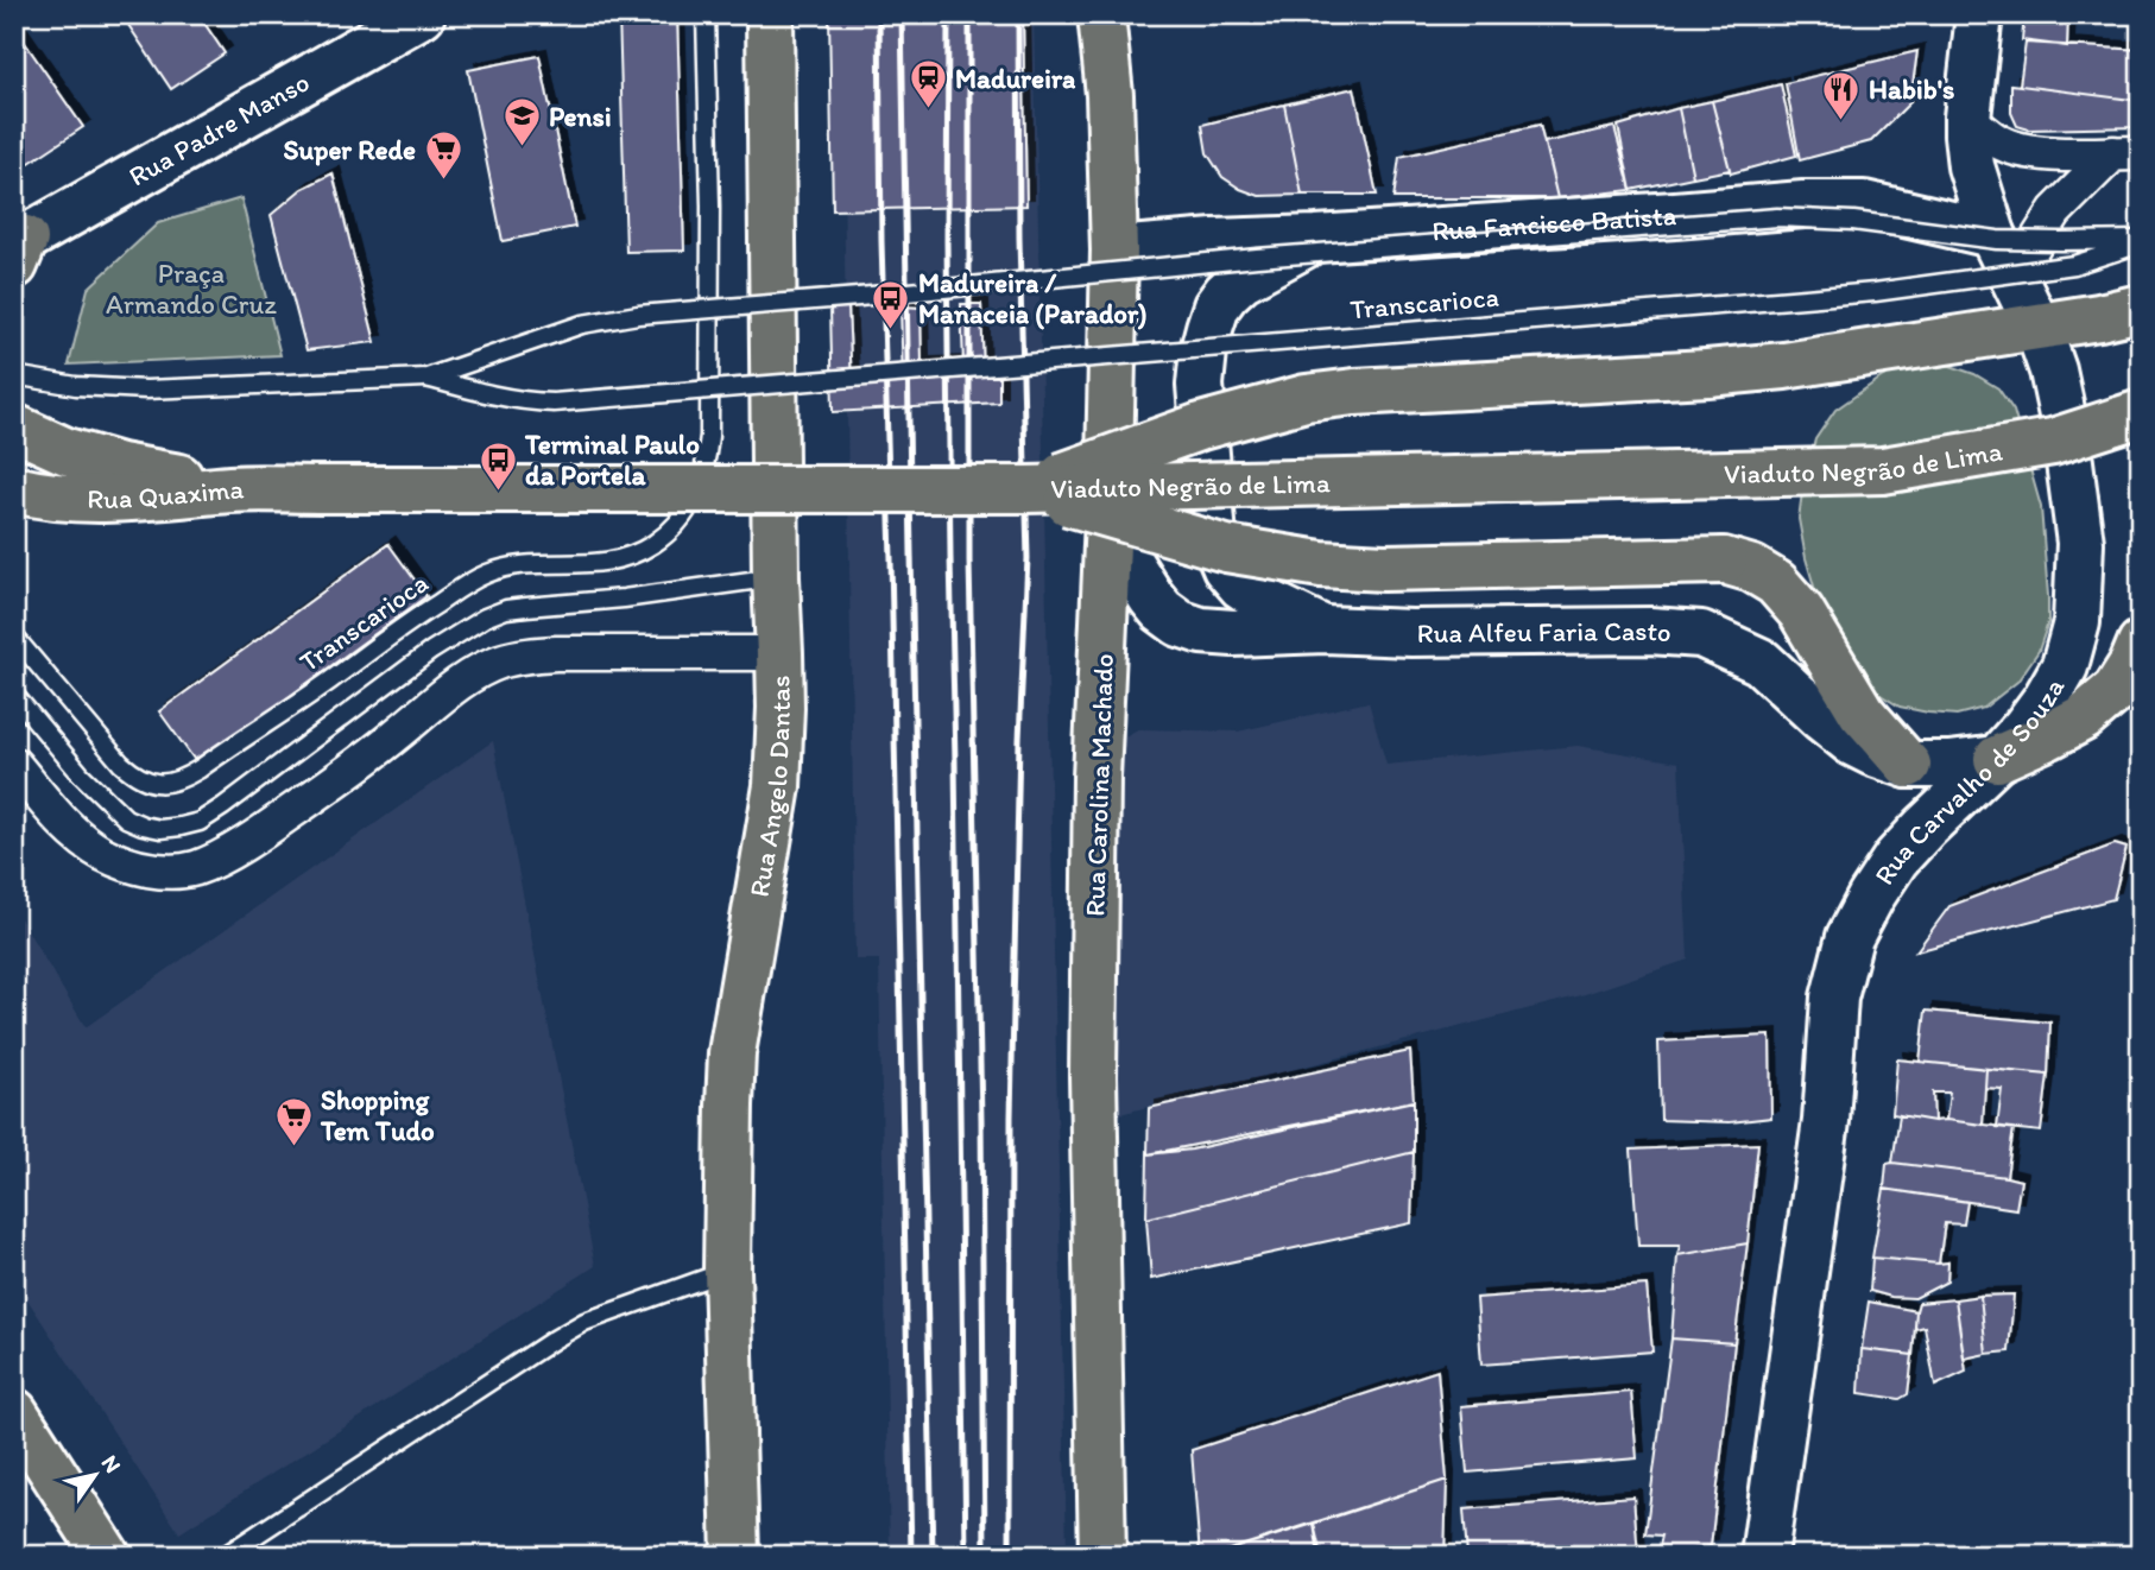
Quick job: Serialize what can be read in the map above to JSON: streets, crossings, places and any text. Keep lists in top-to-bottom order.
{
  "streets": {
    "main road": [
      "Rua Padre Manso",
      "Rua Fancisco Batista",
      "Viaduto Negrão de Lima",
      "Rua Quaxima",
      "Rua Alfeu Faria Casto",
      "Rua Carvalho de Souza",
      "Rua Carolina Machado",
      "Rua Angelo Dantas"
    ],
    "lane": ["Transcarioca"]
  },
  "crossings": [
    ["Rua Fancisco Batista", "Rua Carvalho de Souza"],
    ["Rua Fancisco Batista", "Rua Carolina Machado"],
    ["Viaduto Negrão de Lima", "Rua Quaxima"],
    ["Rua Alfeu Faria Casto", "Rua Carvalho de Souza"],
    ["Rua Alfeu Faria Casto", "Rua Carolina Machado"]
  ],
  "parks": ["Praça Armando Cruz"],
  "places": {
    "station": ["Madureira"],
    "restaurant": ["Habib's"],
    "school or university": ["Pensi"],
    "supermarket": ["Super Rede", "Shopping Tem Tudo"],
    "bus stop": ["Madureira / Manaceia (Parador)", "Terminal Paulo da Portela"]
  },
  "north": "top right"
}
